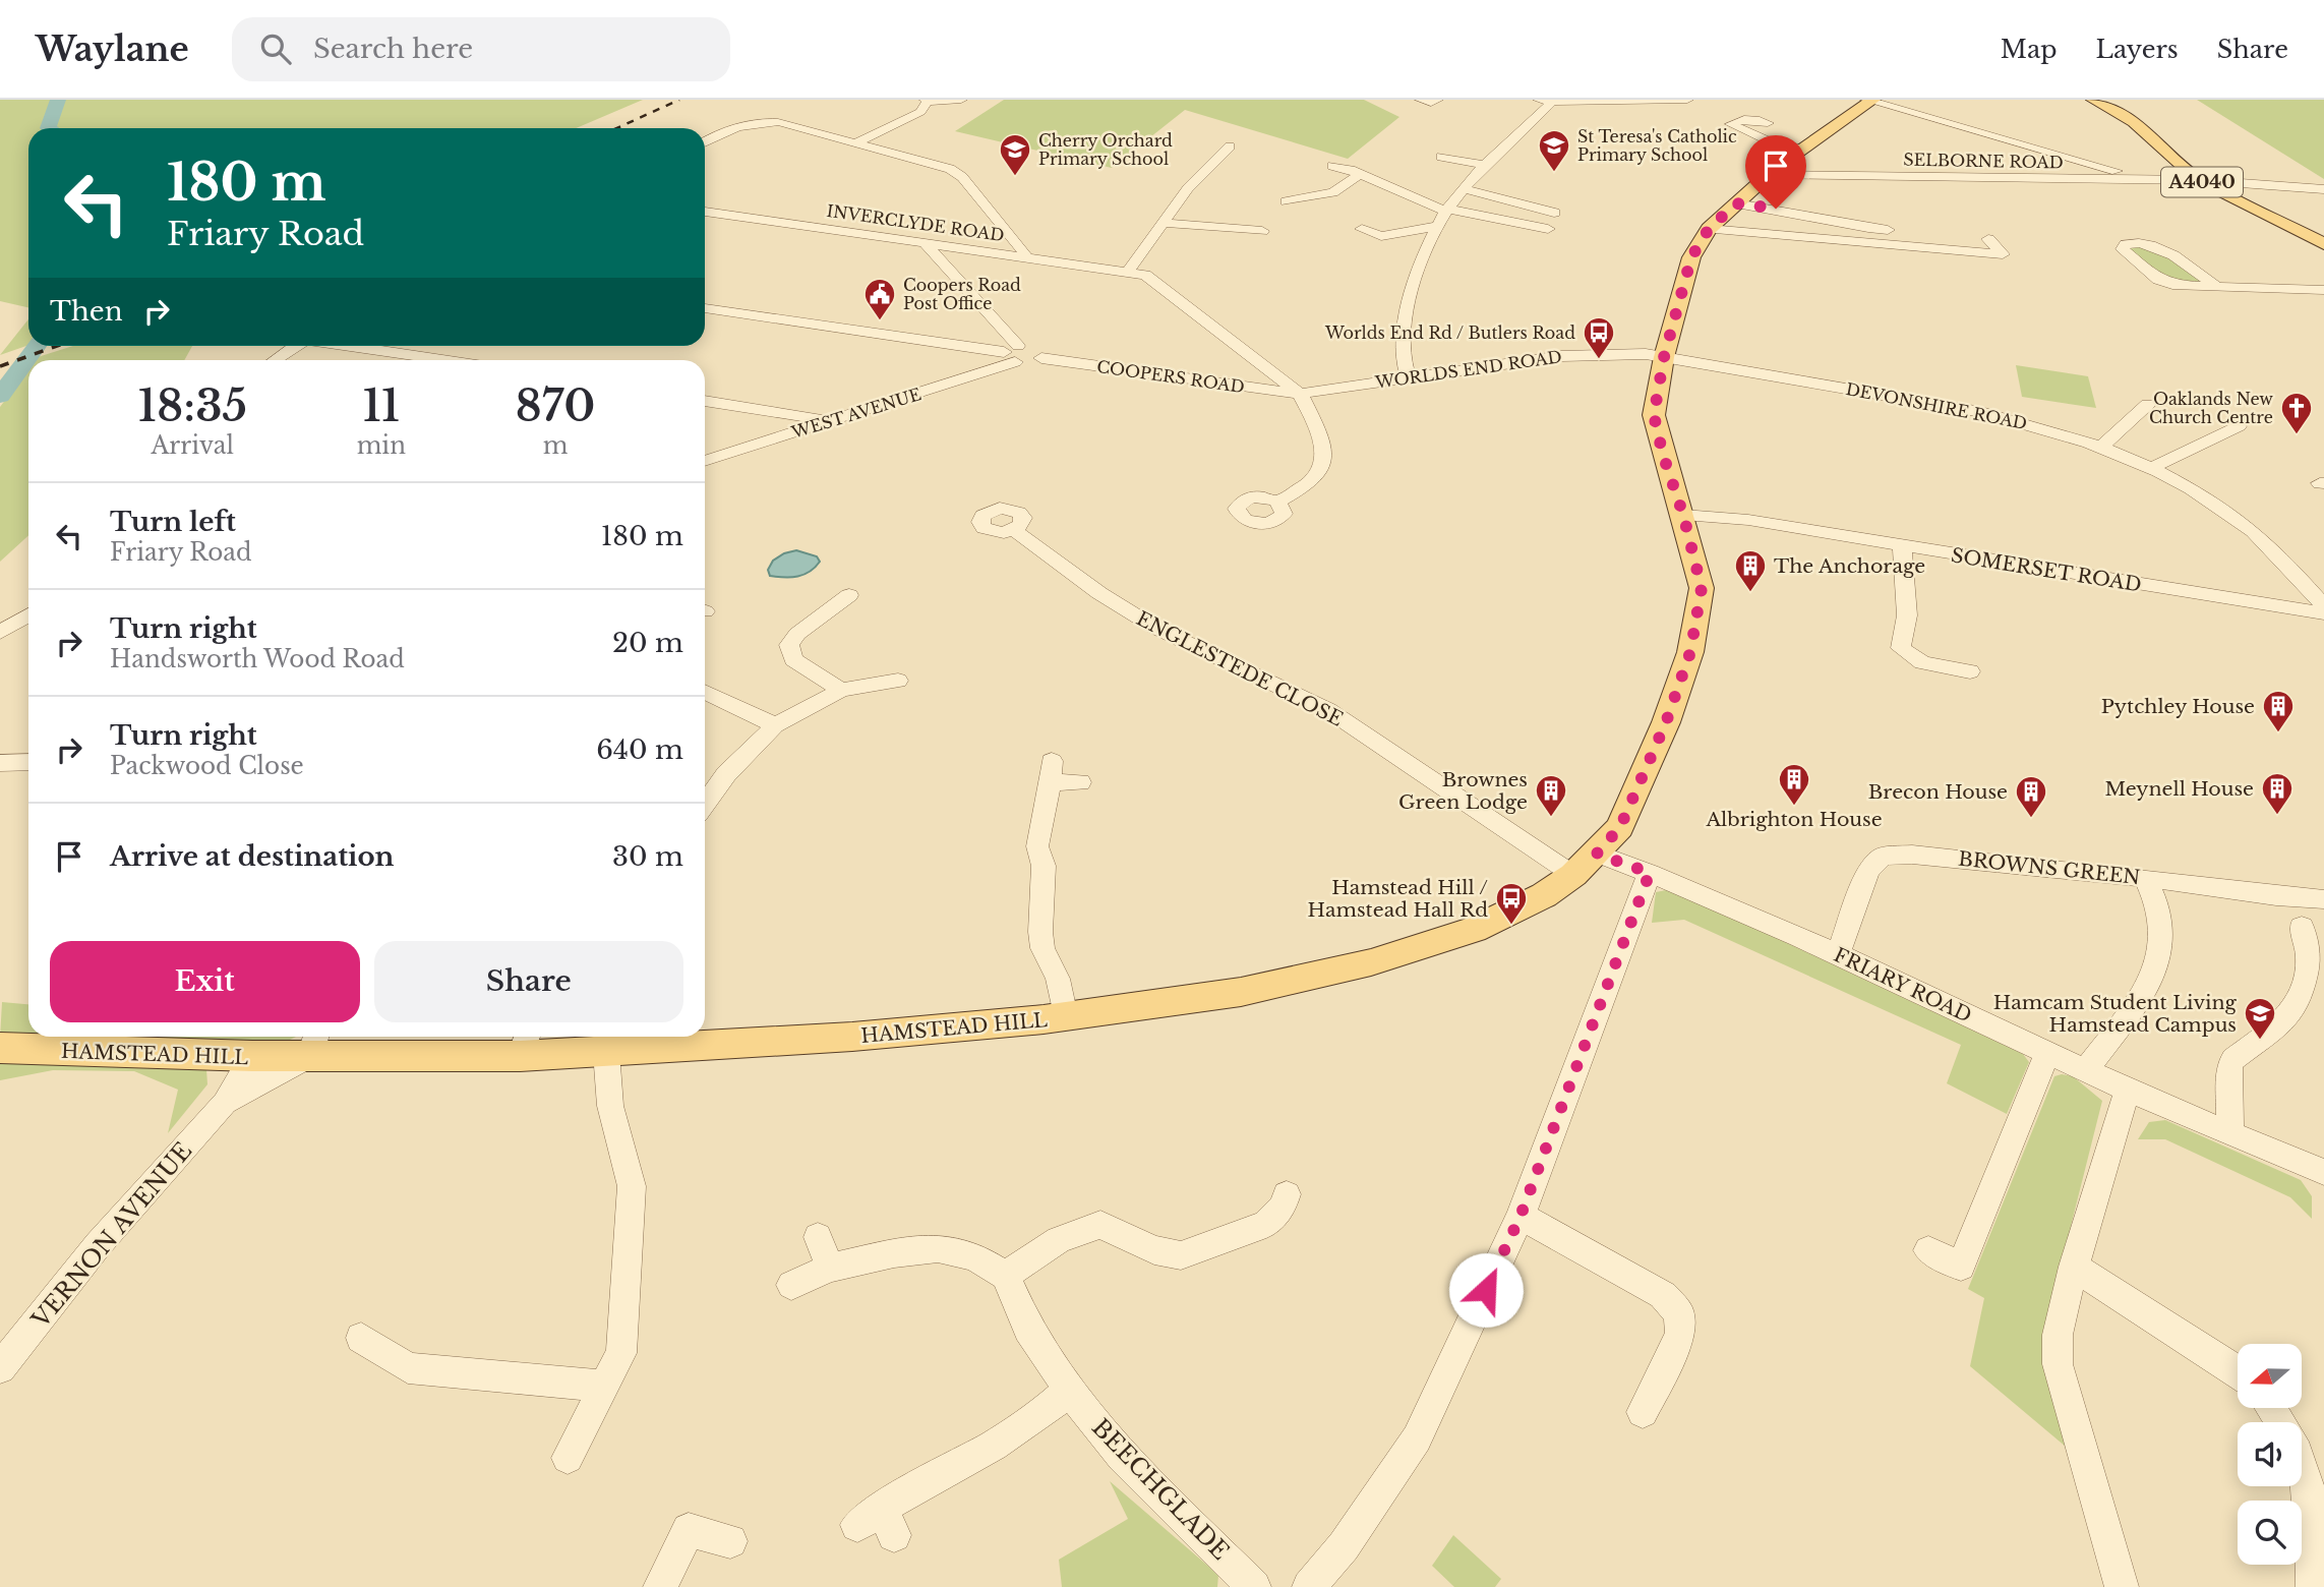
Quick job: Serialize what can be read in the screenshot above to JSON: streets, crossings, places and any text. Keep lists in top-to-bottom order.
{
  "streets": {
    "main road": ["A4040", "HAMSTEAD HILL"],
    "street": [
      "SELBORNE ROAD",
      "INVERCLYDE ROAD",
      "WORLDS END ROAD",
      "COOPERS ROAD",
      "DEVONSHIRE ROAD",
      "WEST AVENUE",
      "SOMERSET ROAD",
      "ENGLESTEDE CLOSE",
      "BROWNS GREEN",
      "FRIARY ROAD",
      "VERNON AVENUE",
      "BEECHGLADE"
    ]
  },
  "crossings": [
    ["SELBORNE ROAD", "A4040"],
    ["SELBORNE ROAD", "HAMSTEAD HILL"],
    ["WORLDS END ROAD", "COOPERS ROAD"],
    ["WORLDS END ROAD", "DEVONSHIRE ROAD"],
    ["WORLDS END ROAD", "HAMSTEAD HILL"],
    ["COOPERS ROAD", "WEST AVENUE"],
    ["DEVONSHIRE ROAD", "HAMSTEAD HILL"],
    ["SOMERSET ROAD", "HAMSTEAD HILL"],
    ["ENGLESTEDE CLOSE", "FRIARY ROAD"],
    ["ENGLESTEDE CLOSE", "HAMSTEAD HILL"],
    ["BROWNS GREEN", "FRIARY ROAD"],
    ["FRIARY ROAD", "HAMSTEAD HILL"],
    ["HAMSTEAD HILL", "VERNON AVENUE"]
  ],
  "places": {
    "school or university": ["St Teresa's Catholic Primary School", "Cherry Orchard Primary School", "Hamcam Student Living Hamstead Campus"],
    "public building": ["Coopers Road Post Office"],
    "bus stop": ["Worlds End Rd / Butlers Road", "Hamstead Hill / Hamstead Hall Rd"],
    "church": ["Oaklands New Church Centre"],
    "building": [
      "The Anchorage",
      "Pytchley House",
      "Albrighton House",
      "Meynell House",
      "Brownes Green Lodge",
      "Brecon House"
    ]
  },
  "north": "left",
  "page": {
    "header": "Waylane",
    "search": "Search here",
    "nav": ["Map", "Layers", "Share"],
    "turn": ["180 m", "Friary Road"],
    "then": "Then",
    "eta": [
      "18:35",
      "Arrival",
      "11",
      "min",
      "870",
      "m"
    ],
    "list": [
      {
        "name": "Turn left",
        "note": "Friary Road",
        "value": "180 m"
      },
      {
        "name": "Turn right",
        "note": "Handsworth Wood Road",
        "value": "20 m"
      },
      {
        "name": "Turn right",
        "note": "Packwood Close",
        "value": "640 m"
      },
      {
        "name": "Arrive at destination",
        "value": "30 m"
      }
    ],
    "buttons": ["Exit", "Share"]
  }
}
